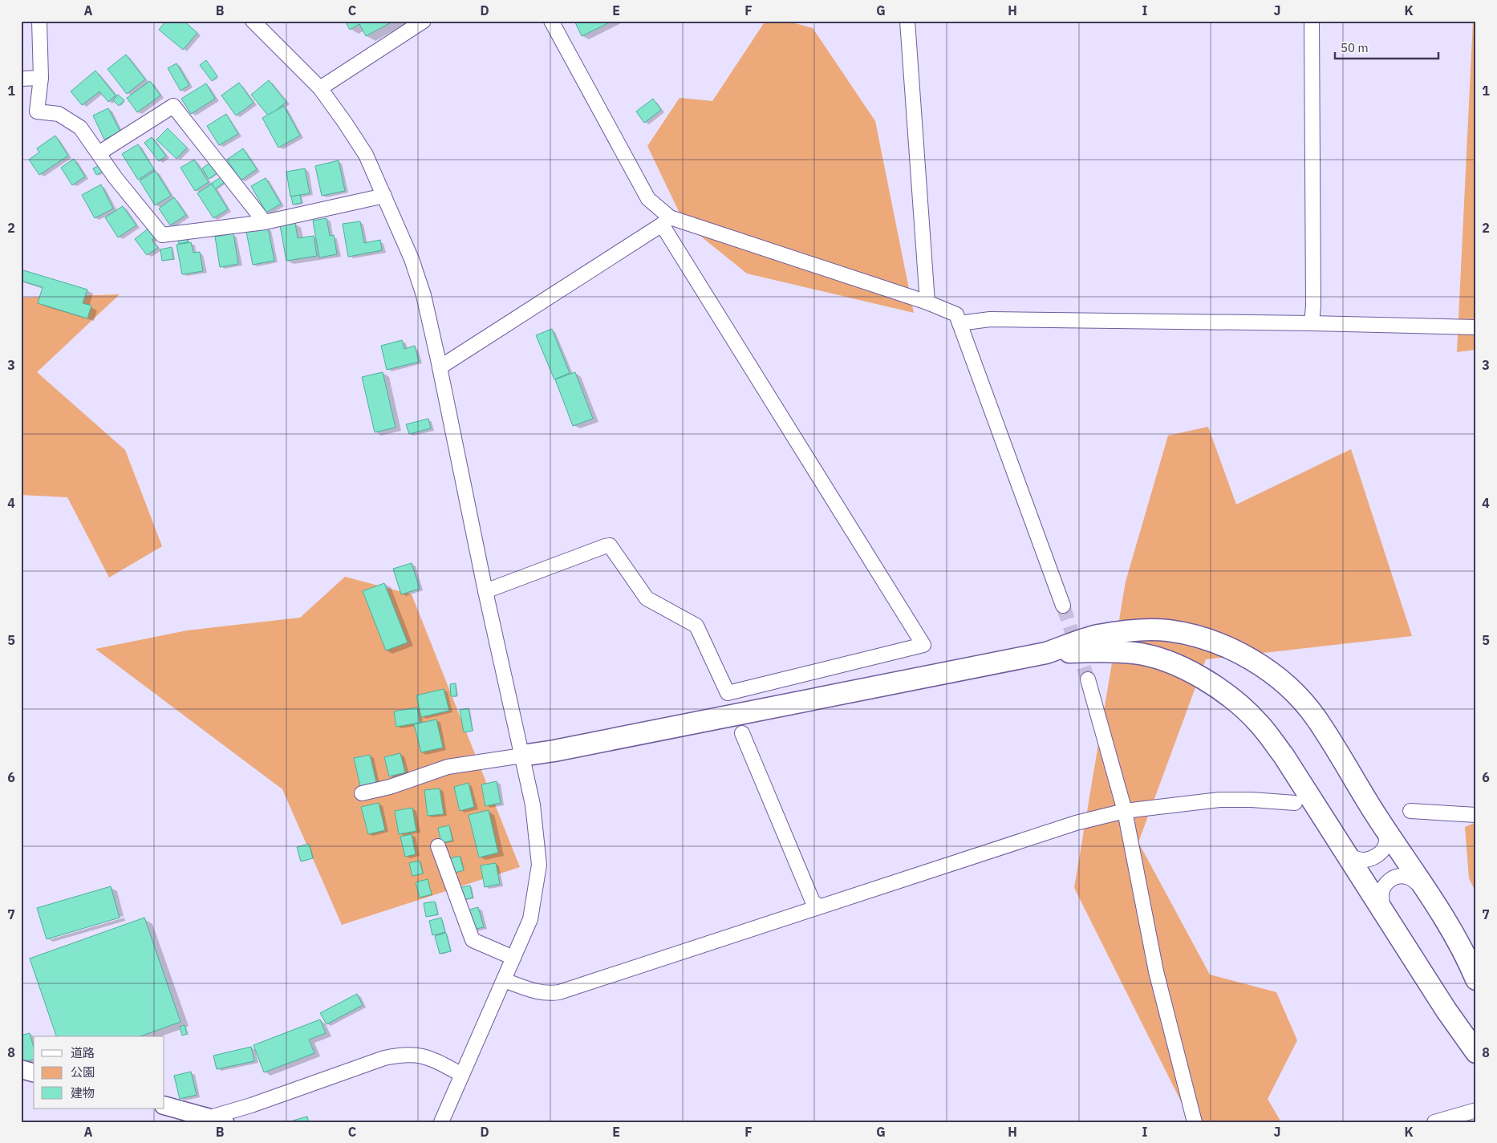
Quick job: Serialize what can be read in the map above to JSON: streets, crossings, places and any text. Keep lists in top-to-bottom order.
{
  "legend": ["道路", "公園", "建物"],
  "scale_bar": "50 m",
  "grid": {
    "columns": [
      "A",
      "B",
      "C",
      "D",
      "E",
      "F",
      "G",
      "H",
      "I",
      "J",
      "K"
    ],
    "rows": [
      "1",
      "2",
      "3",
      "4",
      "5",
      "6",
      "7",
      "8"
    ]
  }
}
